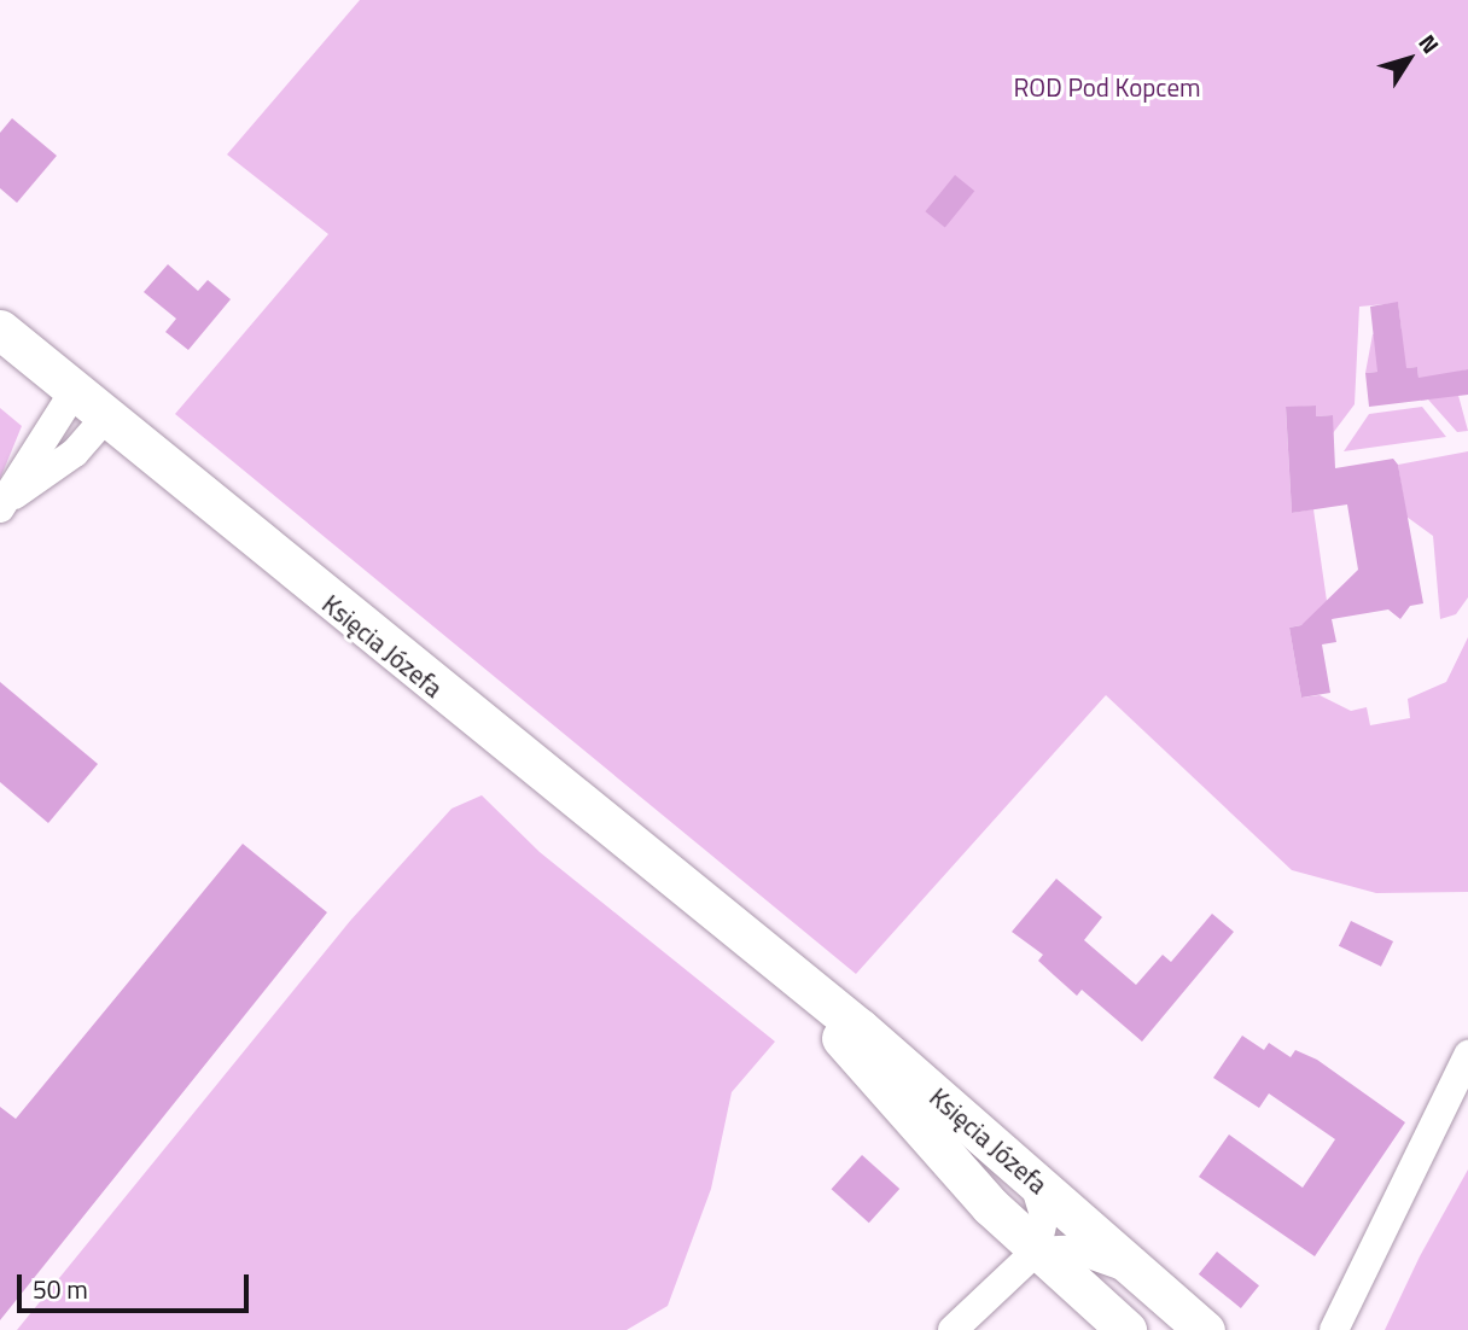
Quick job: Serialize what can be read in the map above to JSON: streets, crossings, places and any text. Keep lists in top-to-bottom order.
{
  "streets": {
    "main road": ["Księcia Józefa"]
  },
  "parks": ["ROD Pod Kopcem"],
  "scale_bar": "50 m",
  "north": "top right"
}
